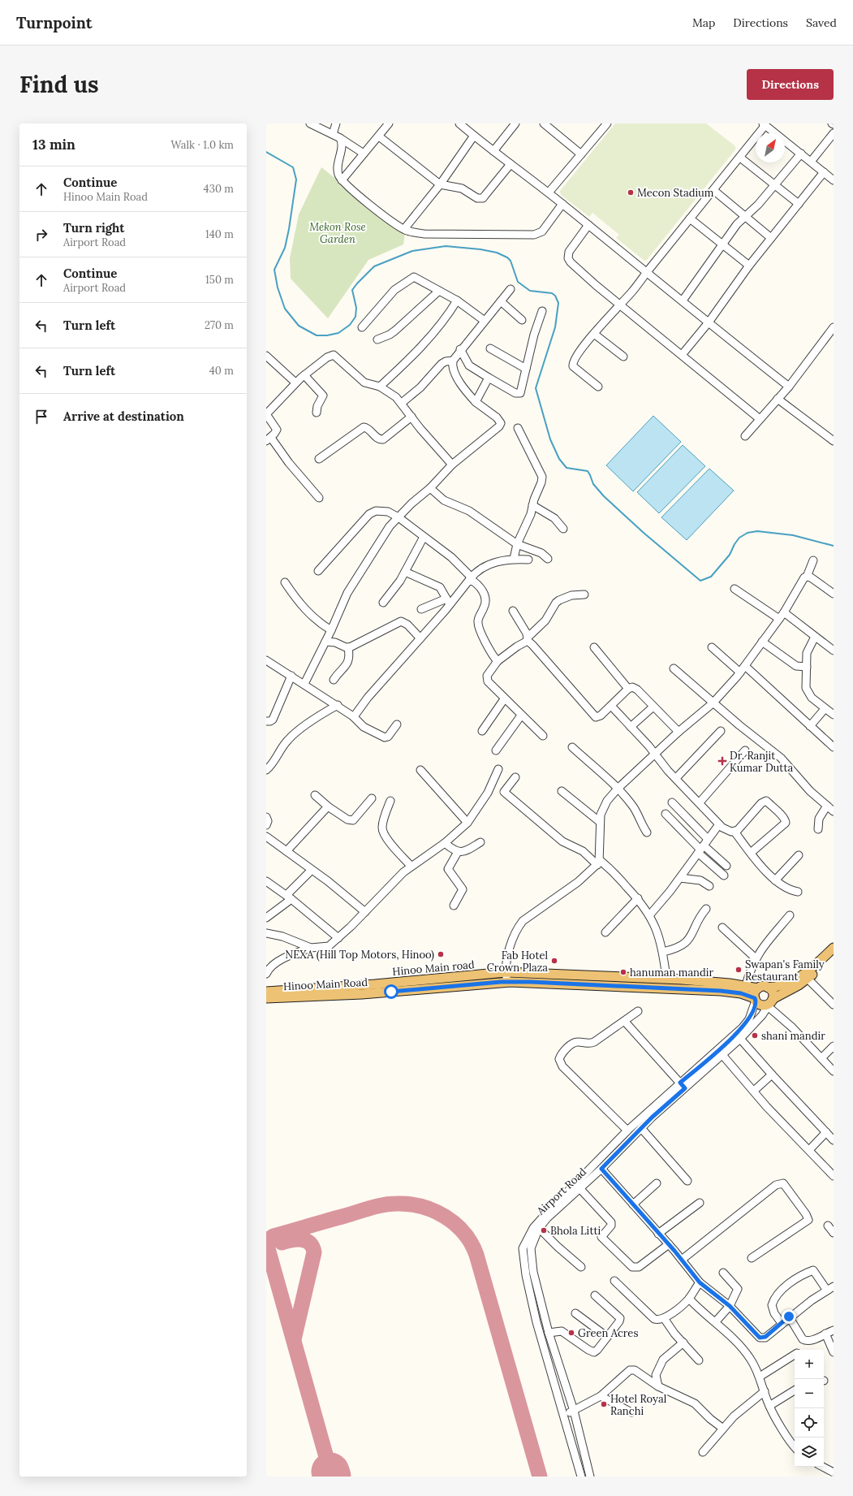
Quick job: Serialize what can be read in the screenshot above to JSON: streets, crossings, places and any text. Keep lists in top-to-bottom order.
{
  "streets": {
    "main road": ["Hinoo Main road", "Hinoo Main Road"],
    "street": ["Airport Road"]
  },
  "crossings": [
    ["Hinoo Main road", "Hinoo Main Road"],
    ["Hinoo Main road", "Airport Road"],
    ["Hinoo Main Road", "Airport Road"]
  ],
  "parks": ["Mekon Rose Garden"],
  "places": {
    "other": [
      "Mecon Stadium",
      "NEXA (Hill Top Motors, Hinoo)",
      "Fab Hotel Crown Plaza",
      "Swapan's Family Restaurant",
      "hanuman mandir",
      "shani mandir",
      "Bhola Litti",
      "Green Acres",
      "Hotel Royal Ranchi"
    ],
    "health": ["Dr. Ranjit Kumar Dutta"]
  },
  "north": "top right",
  "page": {
    "header": "Turnpoint",
    "nav": ["Map", "Directions", "Saved"],
    "buttons": "Directions",
    "title": "Find us",
    "heading": ["13 min", "Walk · 1.0 km"],
    "list": [
      ["Continue", "Hinoo Main Road", "430 m"],
      ["Turn right", "Airport Road", "140 m"],
      ["Continue", "Airport Road", "150 m"],
      ["Turn left", "270 m"],
      ["Turn left", "40 m"],
      "Arrive at destination"
    ],
    "map_buttons": ["+", "−"]
  }
}
